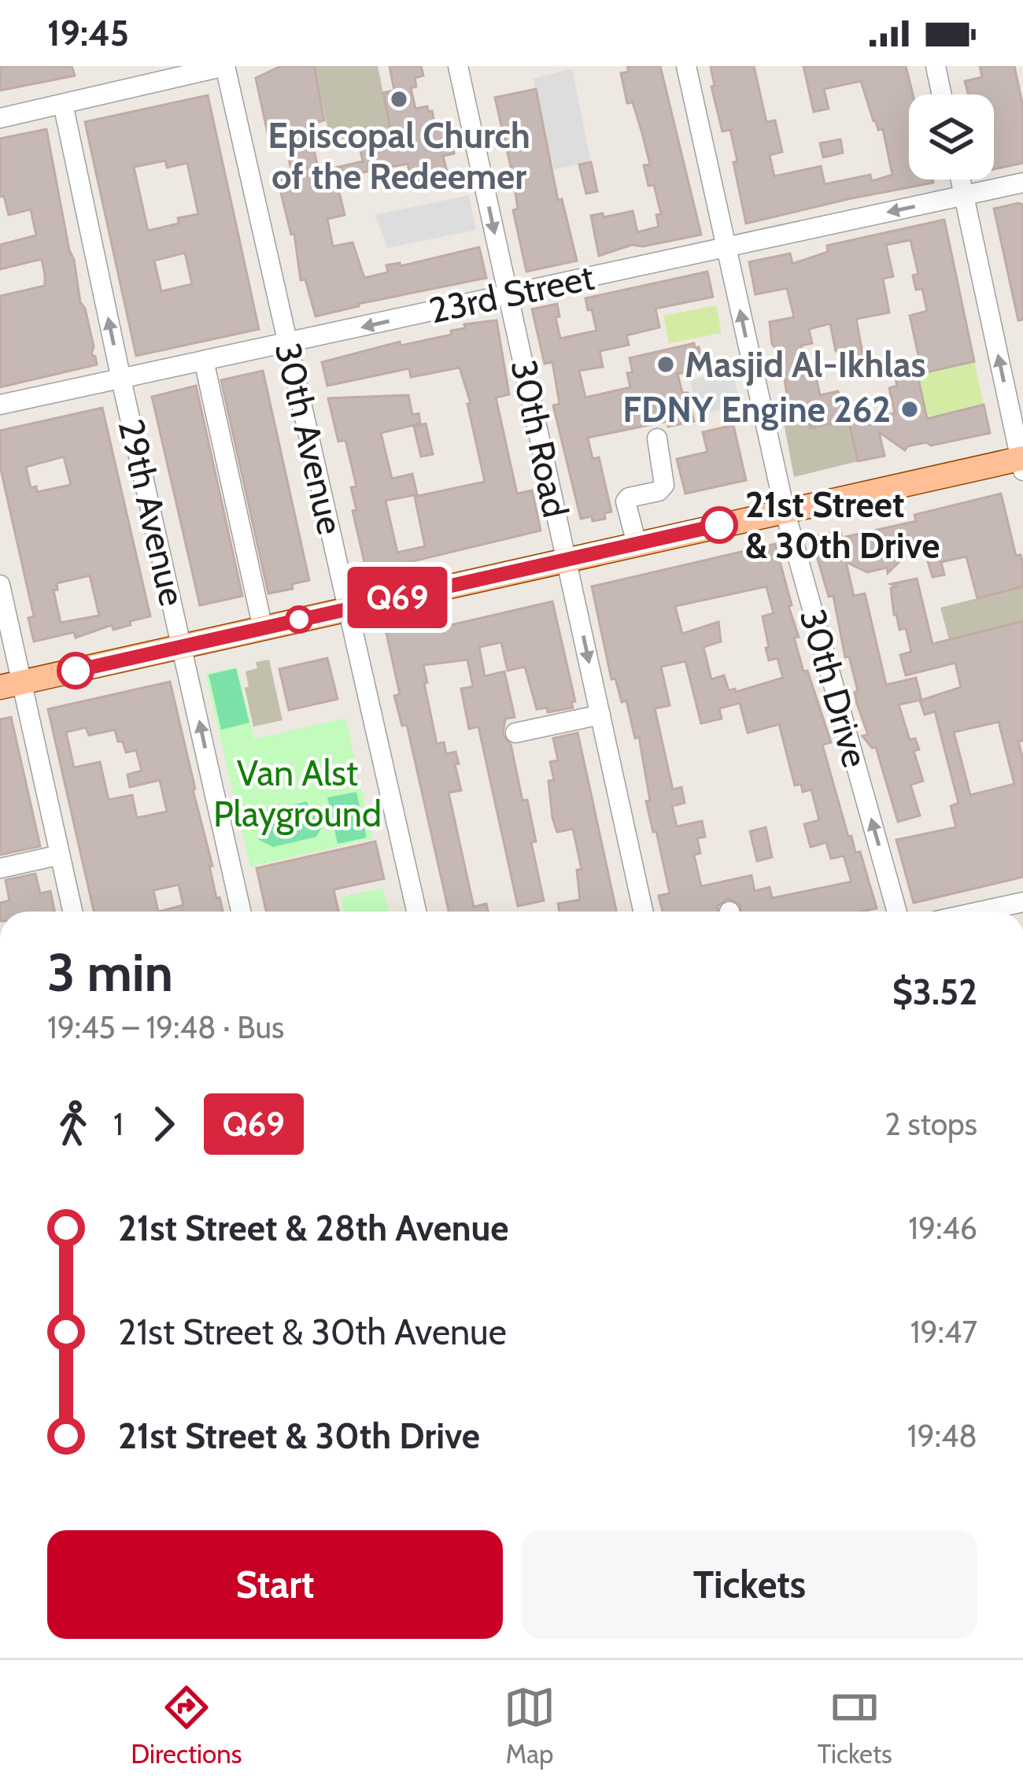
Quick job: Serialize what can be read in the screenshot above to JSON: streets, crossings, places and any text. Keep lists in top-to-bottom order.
{
  "streets": {
    "street": [
      "23rd Street",
      "30th Avenue",
      "30th Road",
      "29th Avenue",
      "30th Drive"
    ]
  },
  "crossings": [
    ["23rd Street", "30th Avenue"],
    ["23rd Street", "30th Road"],
    ["23rd Street", "29th Avenue"],
    ["23rd Street", "30th Drive"]
  ],
  "one_way": [
    "23rd Street",
    "30th Road",
    "29th Avenue",
    "30th Drive"
  ],
  "parks": ["Van Alst Playground"],
  "places": [
    "Episcopal Church of the Redeemer",
    "Masjid Al-Ikhlas",
    "FDNY Engine 262",
    "21st Street & 30th Drive"
  ],
  "lines": ["bus line Q69"],
  "page": {
    "status": "19:45",
    "on_map": "Q69",
    "heading": ["3 min", "19:45 – 19:48 · Bus", "$3.52"],
    "legs": ["1", "Q69", "2 stops"],
    "list": [
      {
        "name": "21st Street & 28th Avenue",
        "value": "19:46"
      },
      {
        "name": "21st Street & 30th Avenue",
        "value": "19:47"
      },
      {
        "name": "21st Street & 30th Drive",
        "value": "19:48"
      }
    ],
    "buttons": ["Start", "Tickets"],
    "tabs": ["Directions", "Map", "Tickets"]
  }
}
